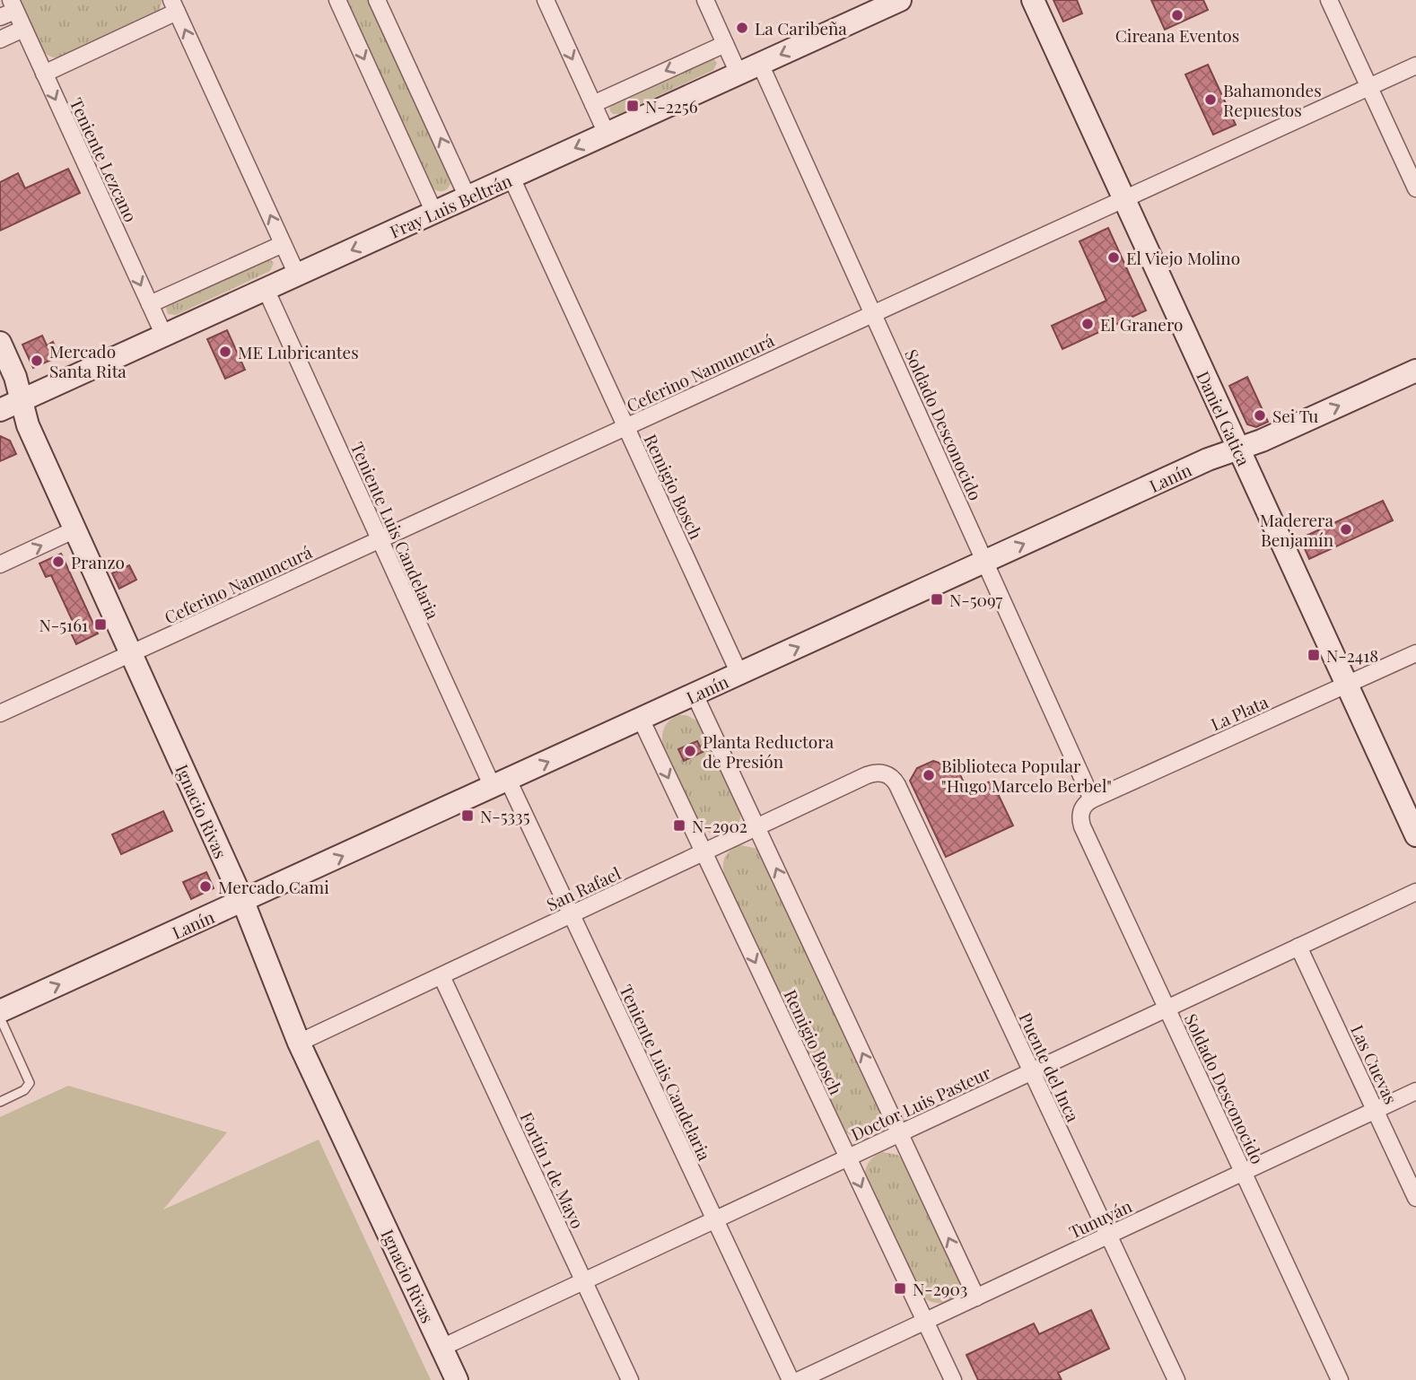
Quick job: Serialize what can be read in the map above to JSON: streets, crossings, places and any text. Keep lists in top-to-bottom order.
{
  "streets": {
    "main road": [
      "Fray Luis Beltrán",
      "Daniel Gatica",
      "Lanín",
      "Ignacio Rivas"
    ],
    "street": [
      "Teniente Lezcano",
      "Ceferino Namuncurá",
      "Soldado Desconocido",
      "Remigio Bosch",
      "Teniente Luis Candelaria",
      "La Plata",
      "San Rafael",
      "Las Cuevas",
      "Puente del Inca",
      "Doctor Luis Pasteur",
      "Fortín 1 de Mayo",
      "Tunuyán"
    ]
  },
  "crossings": [
    ["Teniente Lezcano", "Fray Luis Beltrán"],
    ["Fray Luis Beltrán", "Soldado Desconocido"],
    ["Fray Luis Beltrán", "Remigio Bosch"],
    ["Fray Luis Beltrán", "Teniente Luis Candelaria"],
    ["Fray Luis Beltrán", "Ignacio Rivas"],
    ["Ceferino Namuncurá", "Daniel Gatica"],
    ["Ceferino Namuncurá", "Soldado Desconocido"],
    ["Ceferino Namuncurá", "Remigio Bosch"],
    ["Ceferino Namuncurá", "Teniente Luis Candelaria"],
    ["Ceferino Namuncurá", "Ignacio Rivas"],
    ["Daniel Gatica", "Lanín"],
    ["Daniel Gatica", "La Plata"],
    ["Soldado Desconocido", "Lanín"],
    ["Soldado Desconocido", "La Plata"],
    ["Soldado Desconocido", "Doctor Luis Pasteur"],
    ["Soldado Desconocido", "Tunuyán"],
    ["Lanín", "Remigio Bosch"],
    ["Lanín", "Teniente Luis Candelaria"],
    ["Lanín", "Ignacio Rivas"],
    ["Remigio Bosch", "San Rafael"],
    ["Remigio Bosch", "Doctor Luis Pasteur"],
    ["Remigio Bosch", "Tunuyán"],
    ["Teniente Luis Candelaria", "San Rafael"],
    ["Teniente Luis Candelaria", "Doctor Luis Pasteur"],
    ["Ignacio Rivas", "San Rafael"],
    ["Ignacio Rivas", "Doctor Luis Pasteur"],
    ["San Rafael", "Puente del Inca"],
    ["San Rafael", "Fortín 1 de Mayo"],
    ["Las Cuevas", "Doctor Luis Pasteur"],
    ["Las Cuevas", "Tunuyán"],
    ["Puente del Inca", "Doctor Luis Pasteur"],
    ["Puente del Inca", "Tunuyán"],
    ["Doctor Luis Pasteur", "Fortín 1 de Mayo"]
  ],
  "one_way": ["Teniente Lezcano", "Fray Luis Beltrán", "Lanín"],
  "places": {
    "other": [
      "Cireana Eventos",
      "La Caribeña",
      "Bahamondes Repuestos",
      "El Viejo Molino",
      "El Granero",
      "ME Lubricantes",
      "Mercado Santa Rita",
      "Sei Tu",
      "Maderera Benjamín",
      "Pranzo",
      "Planta Reductora de Presión",
      "Biblioteca Popular \"Hugo Marcelo Berbel\"",
      "Mercado Cami"
    ],
    "transit": [
      "N-2256",
      "N-5097",
      "N-5161",
      "N-2418",
      "N-5335",
      "N-2902",
      "N-2903"
    ]
  }
}
